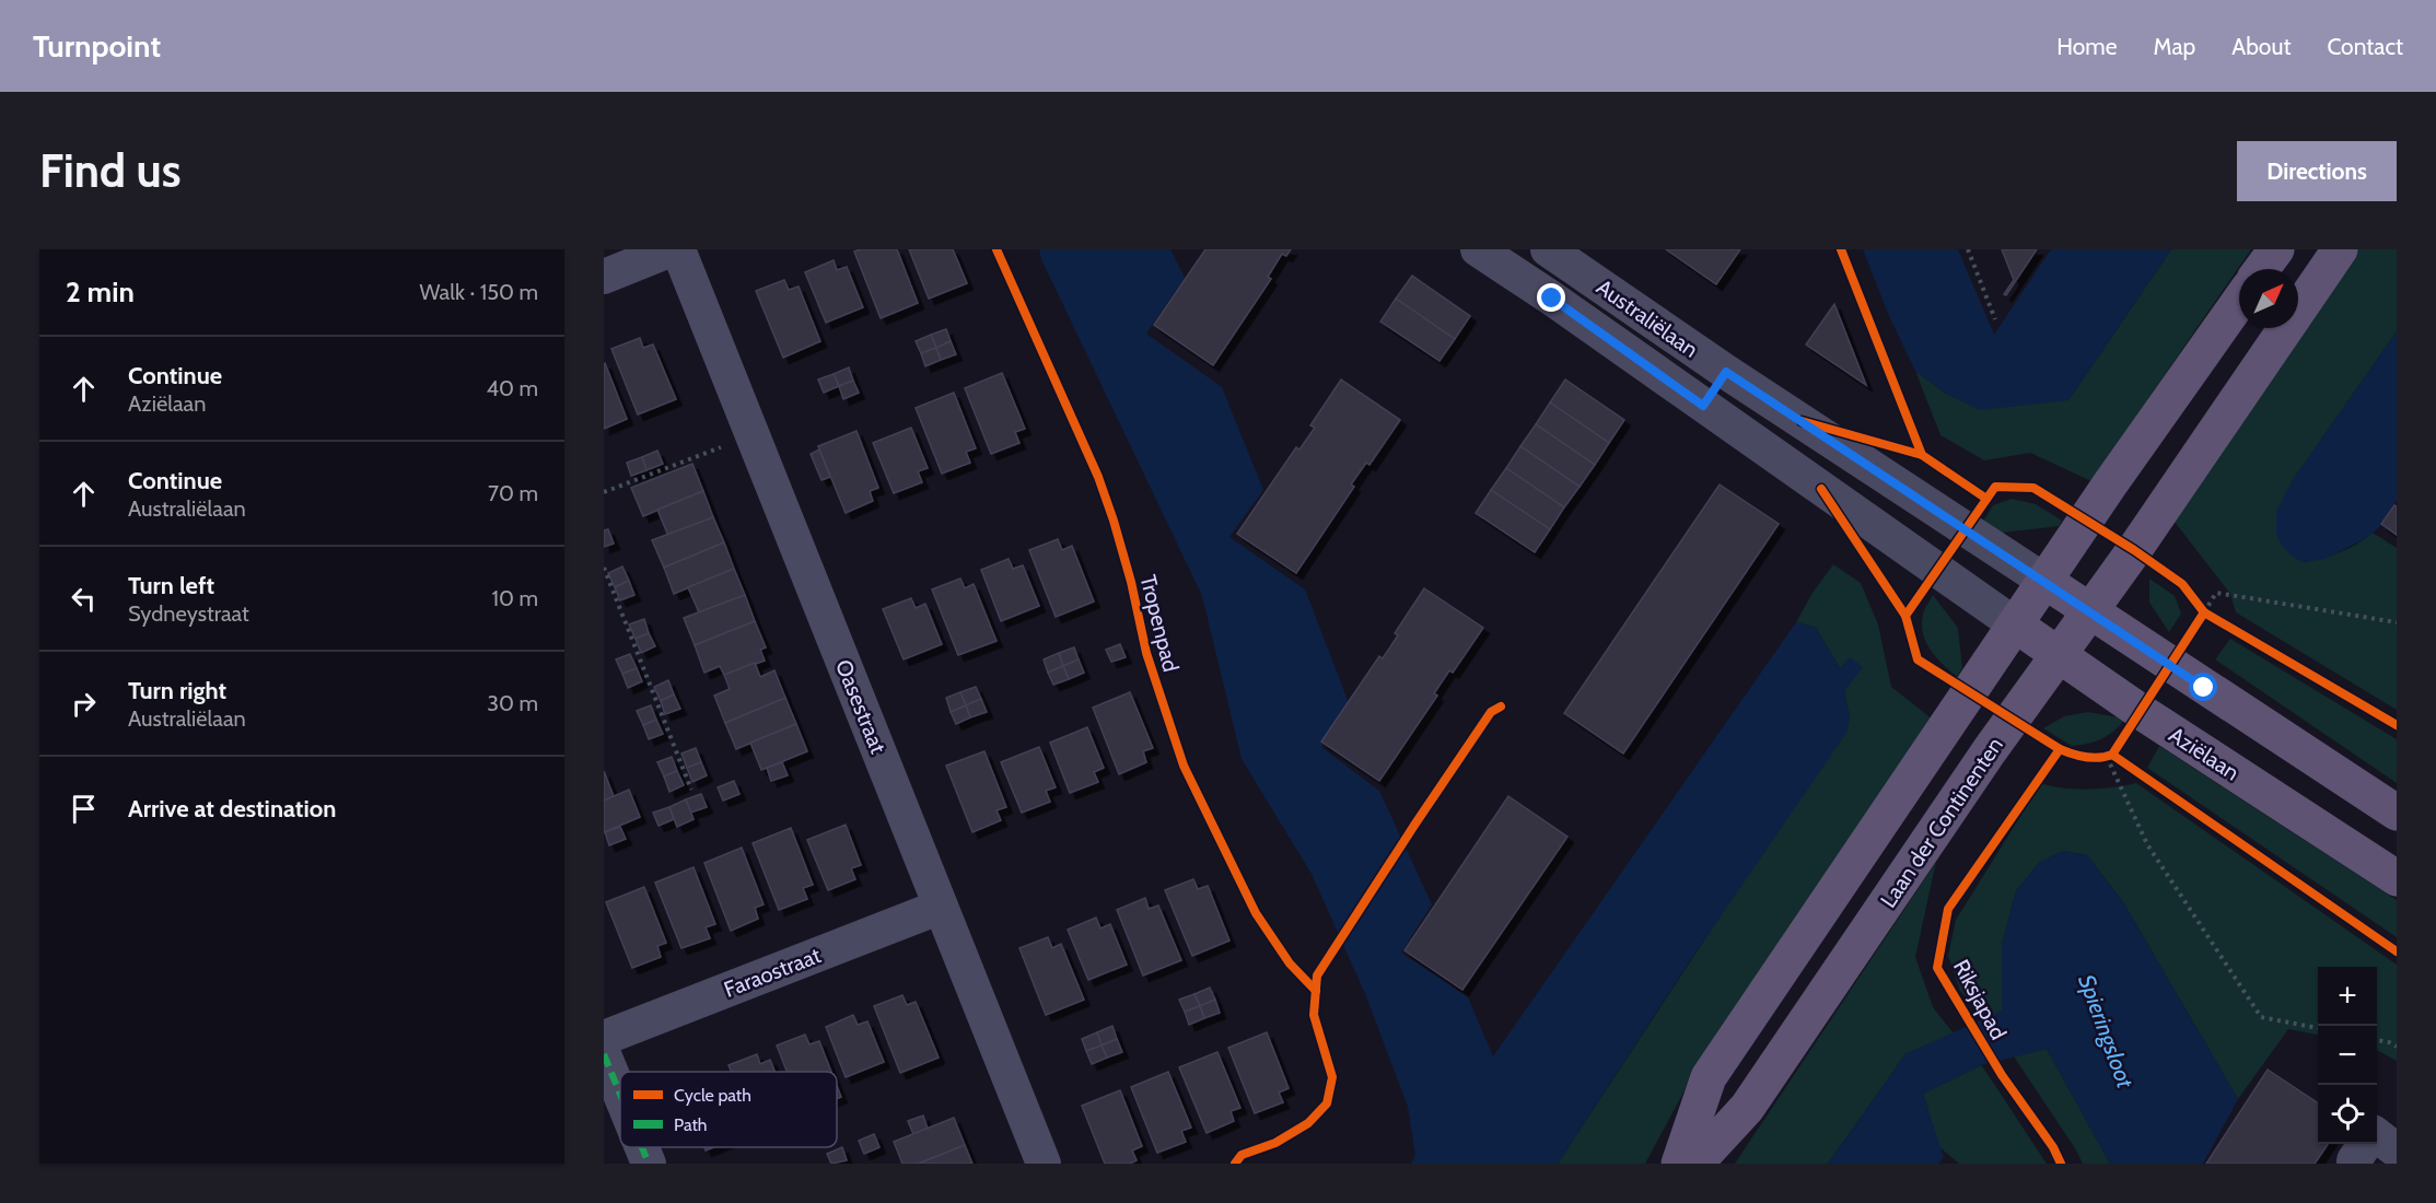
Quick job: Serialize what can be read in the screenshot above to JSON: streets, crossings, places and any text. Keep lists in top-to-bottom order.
{
  "streets": {
    "main road": ["Aziëlaan", "Laan der Continenten"],
    "street": ["Australiëlaan", "Oasestraat", "Faraostraat"],
    "cycle path": ["Tropenpad", "Riksjapad"]
  },
  "crossings": [
    ["Australiëlaan", "Aziëlaan"],
    ["Oasestraat", "Faraostraat"],
    ["Aziëlaan", "Laan der Continenten"]
  ],
  "water": ["Spieringsloot"],
  "legend": ["Cycle path", "Path"],
  "north": "top right",
  "page": {
    "header": "Turnpoint",
    "nav": [
      "Home",
      "Map",
      "About",
      "Contact"
    ],
    "buttons": "Directions",
    "title": "Find us",
    "heading": ["2 min", "Walk · 150 m"],
    "list": [
      ["Continue", "Aziëlaan", "40 m"],
      ["Continue", "Australiëlaan", "70 m"],
      ["Turn left", "Sydneystraat", "10 m"],
      ["Turn right", "Australiëlaan", "30 m"],
      "Arrive at destination"
    ],
    "map_buttons": ["+", "−"]
  }
}
